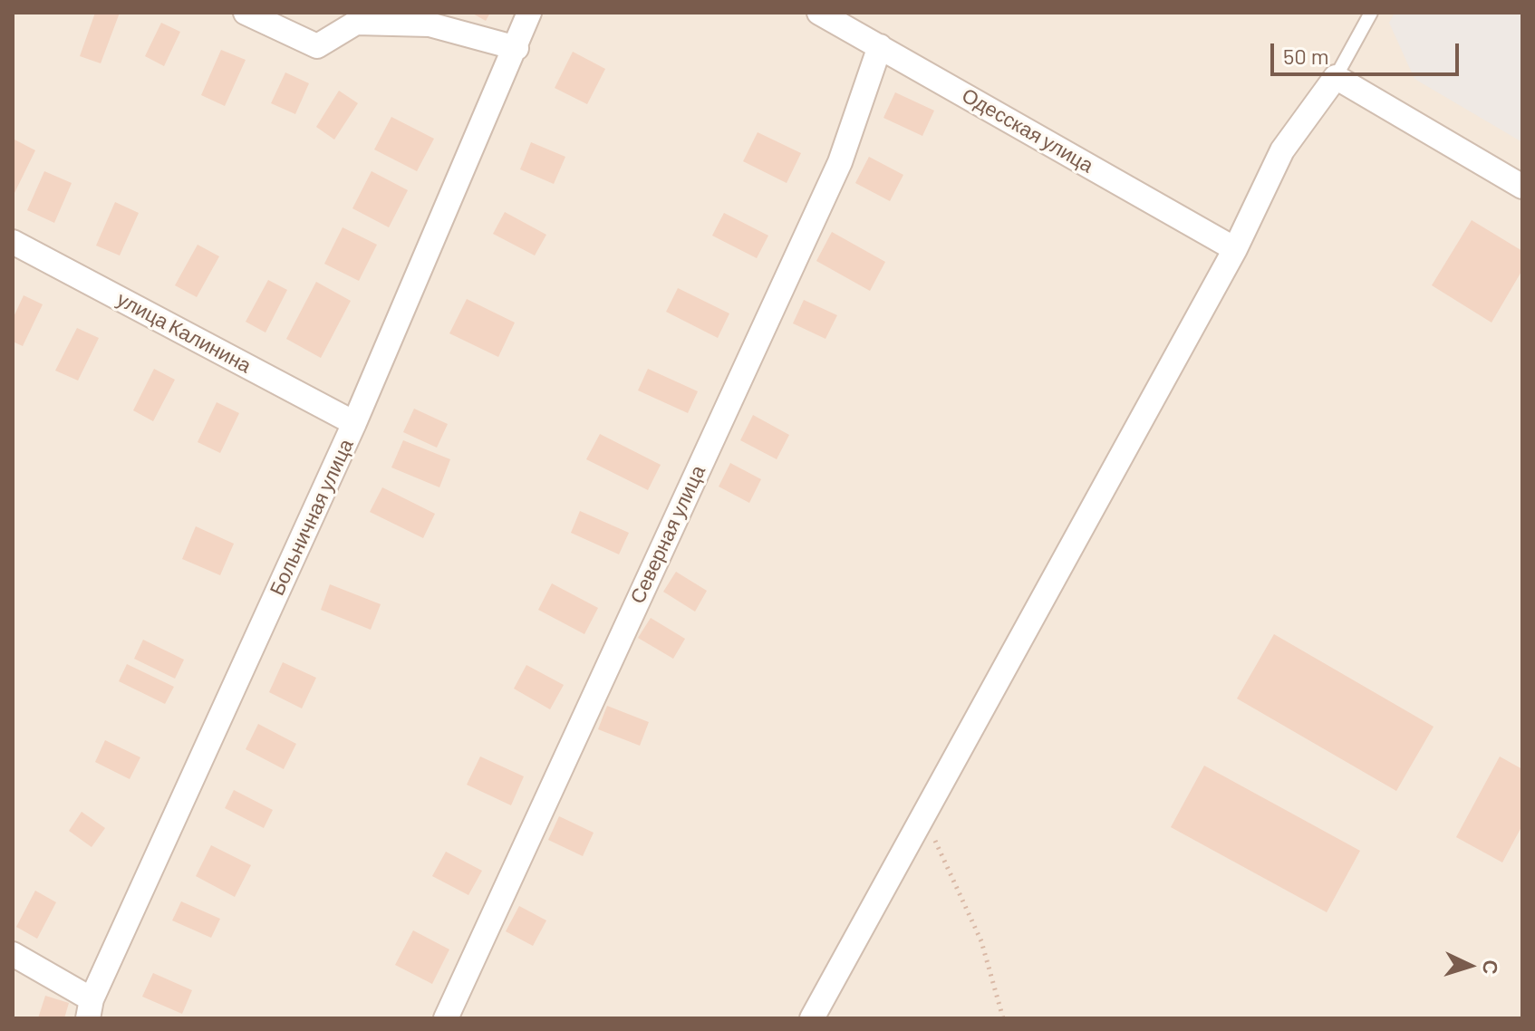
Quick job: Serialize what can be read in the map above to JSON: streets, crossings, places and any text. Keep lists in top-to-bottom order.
{
  "streets": {
    "street": [
      "Одесская улица",
      "улица Калинина",
      "Больничная улица",
      "Северная улица"
    ]
  },
  "crossings": [
    ["Одесская улица", "Северная улица"],
    ["улица Калинина", "Больничная улица"]
  ],
  "scale_bar": "50 m",
  "north": "right"
}
